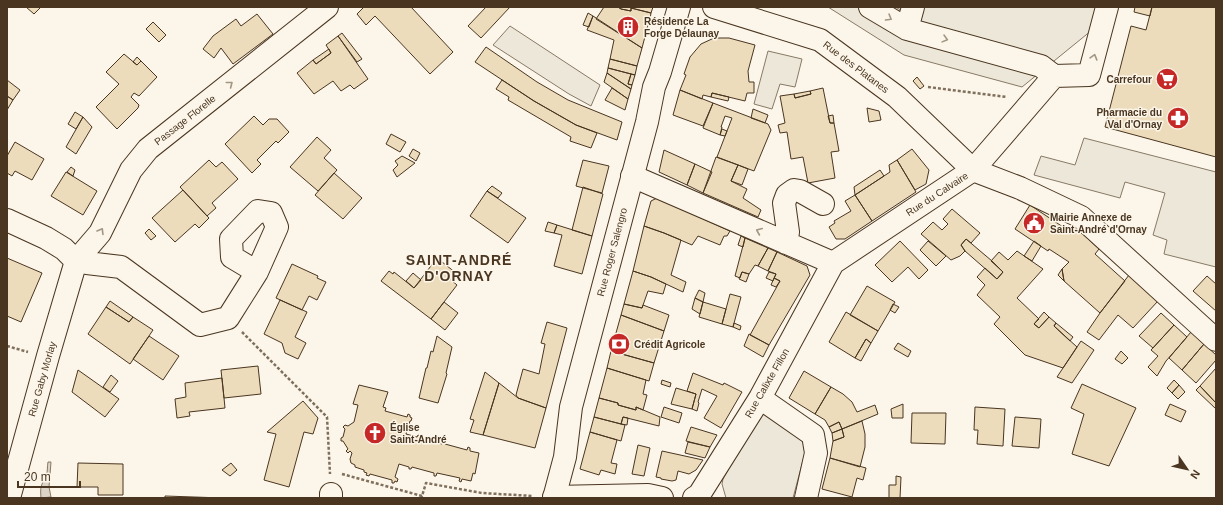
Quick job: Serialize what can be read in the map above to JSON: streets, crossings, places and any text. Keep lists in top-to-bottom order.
{
  "streets": {
    "street": [
      "Rue des Platanes",
      "Passage Florelle",
      "Rue du Calvaire",
      "Rue Roger Salengro",
      "Rue Gaby Morlay",
      "Rue Calixte Fillon"
    ]
  },
  "crossings": [
    ["Rue des Platanes", "Rue du Calvaire"],
    ["Passage Florelle", "Rue Gaby Morlay"],
    ["Rue du Calvaire", "Rue Calixte Fillon"]
  ],
  "one_way": ["Passage Florelle"],
  "districts": ["SAINT-ANDRÉ D'ORNAY"],
  "places": {
    "building": ["Résidence La Forge Delaunay"],
    "supermarket": ["Carrefour"],
    "pharmacy": ["Pharmacie du Val d'Ornay"],
    "public building": ["Mairie Annexe de Saint-André d'Ornay"],
    "bank": ["Crédit Agricole"],
    "church": ["Église Saint-André"]
  },
  "scale_bar": "20 m",
  "north": "bottom right"
}
